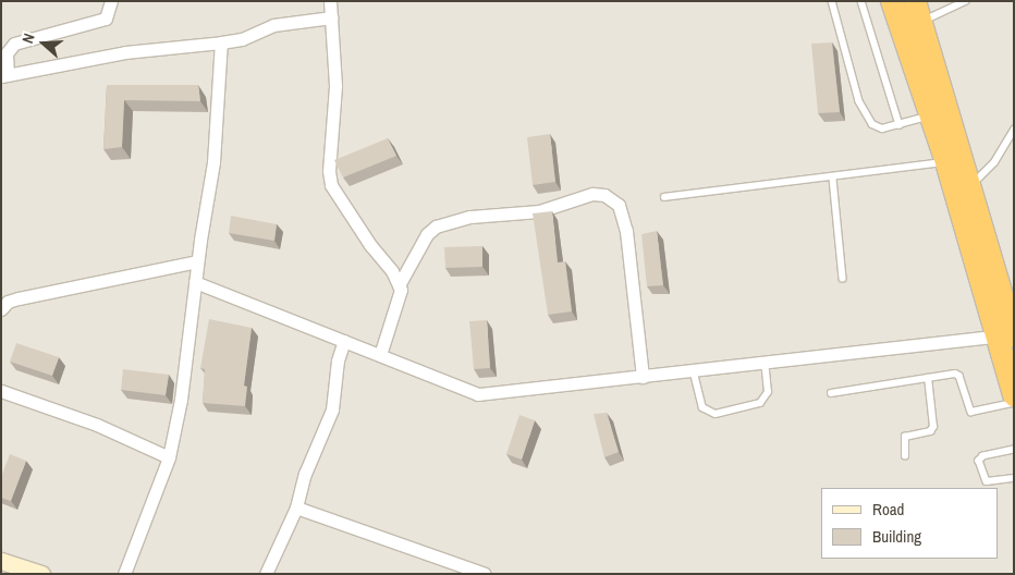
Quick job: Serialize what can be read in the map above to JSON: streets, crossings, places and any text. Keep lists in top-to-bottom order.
{
  "legend": ["Road", "Building"],
  "north": "left"
}
